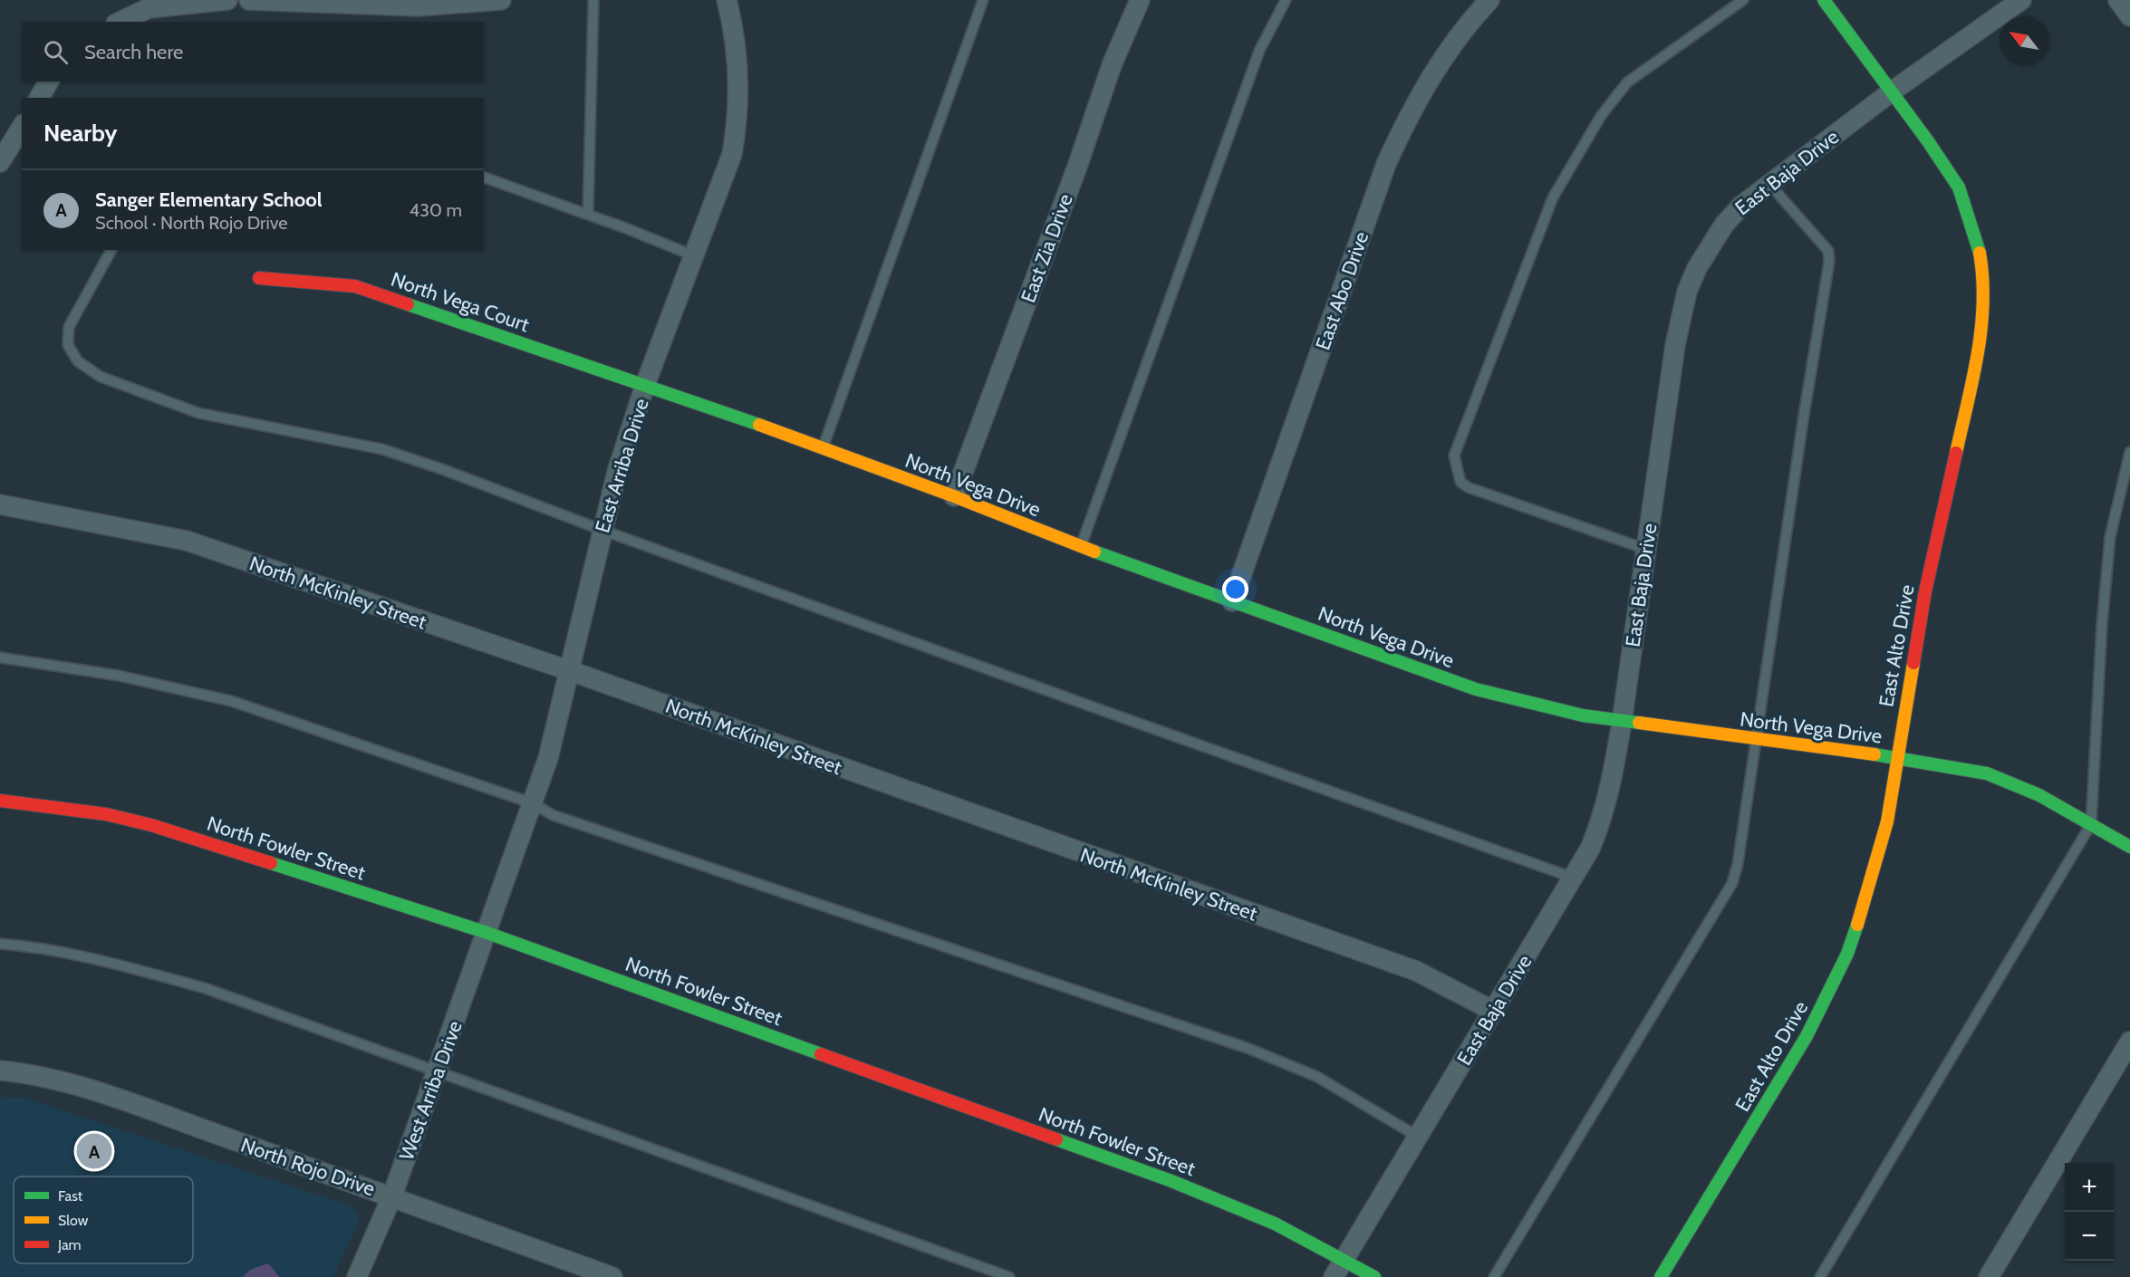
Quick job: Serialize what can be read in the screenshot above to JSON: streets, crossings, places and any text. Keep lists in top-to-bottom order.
{
  "streets": {
    "street": [
      "East Baja Drive",
      "East Zia Drive",
      "East Abo Drive",
      "North Vega Court",
      "East Arriba Drive",
      "North Vega Drive",
      "North McKinley Street",
      "East Alto Drive",
      "North Fowler Street",
      "West Arriba Drive",
      "North Rojo Drive"
    ]
  },
  "crossings": [
    ["East Baja Drive", "North Vega Drive"],
    ["East Baja Drive", "North McKinley Street"],
    ["East Baja Drive", "East Alto Drive"],
    ["East Baja Drive", "North Fowler Street"],
    ["East Zia Drive", "North Vega Drive"],
    ["East Abo Drive", "North Vega Drive"],
    ["North Vega Court", "East Arriba Drive"],
    ["North Vega Court", "North Vega Drive"],
    ["East Arriba Drive", "North Vega Drive"],
    ["East Arriba Drive", "North McKinley Street"],
    ["East Arriba Drive", "North Fowler Street"],
    ["East Arriba Drive", "West Arriba Drive"],
    ["North Vega Drive", "East Alto Drive"],
    ["North Fowler Street", "West Arriba Drive"],
    ["West Arriba Drive", "North Rojo Drive"]
  ],
  "legend": ["Fast", "Slow", "Jam"],
  "north": "top left",
  "page": {
    "search": "Search here",
    "heading": "Nearby",
    "list": [
      {
        "mark": "A",
        "name": "Sanger Elementary School",
        "note": "School · North Rojo Drive",
        "value": "430 m"
      }
    ],
    "pins": "A",
    "map_buttons": ["+", "−"]
  }
}
